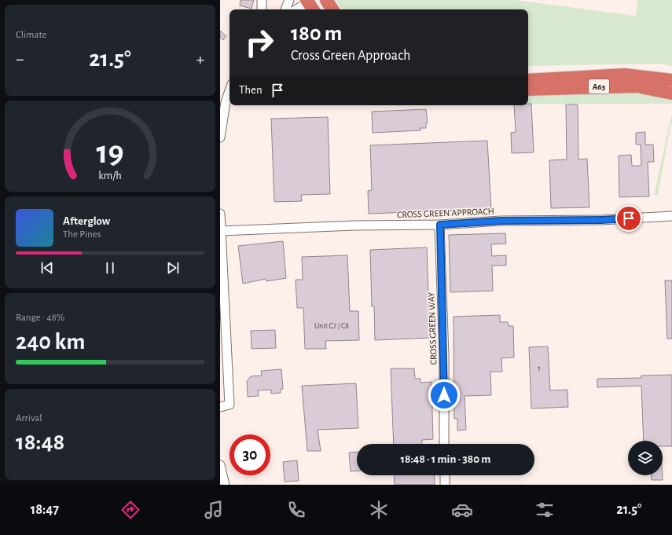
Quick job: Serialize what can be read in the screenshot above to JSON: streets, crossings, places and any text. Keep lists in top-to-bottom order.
{
  "streets": {
    "highway": ["A63"],
    "street": ["CROSS GREEN APPROACH", "CROSS GREEN WAY"]
  },
  "crossings": [
    ["CROSS GREEN APPROACH", "CROSS GREEN WAY"]
  ],
  "house_numbers": ["Unit C7 / C8", "1"],
  "page": {
    "tile": [
      "Climate",
      ["Range · 48%", "240 km"],
      ["Arrival", "18:48"]
    ],
    "turn": ["180 m", "Cross Green Approach"],
    "heat": ["−", "21.5°", "+"],
    "then": "Then",
    "song": ["Afterglow", "The Pines"],
    "limit": "30",
    "trip": "18:48 · 1 min · 380 m",
    "tabs": ["18:47", "21.5°"],
    "gauge": ["19", "km/h"]
  }
}
